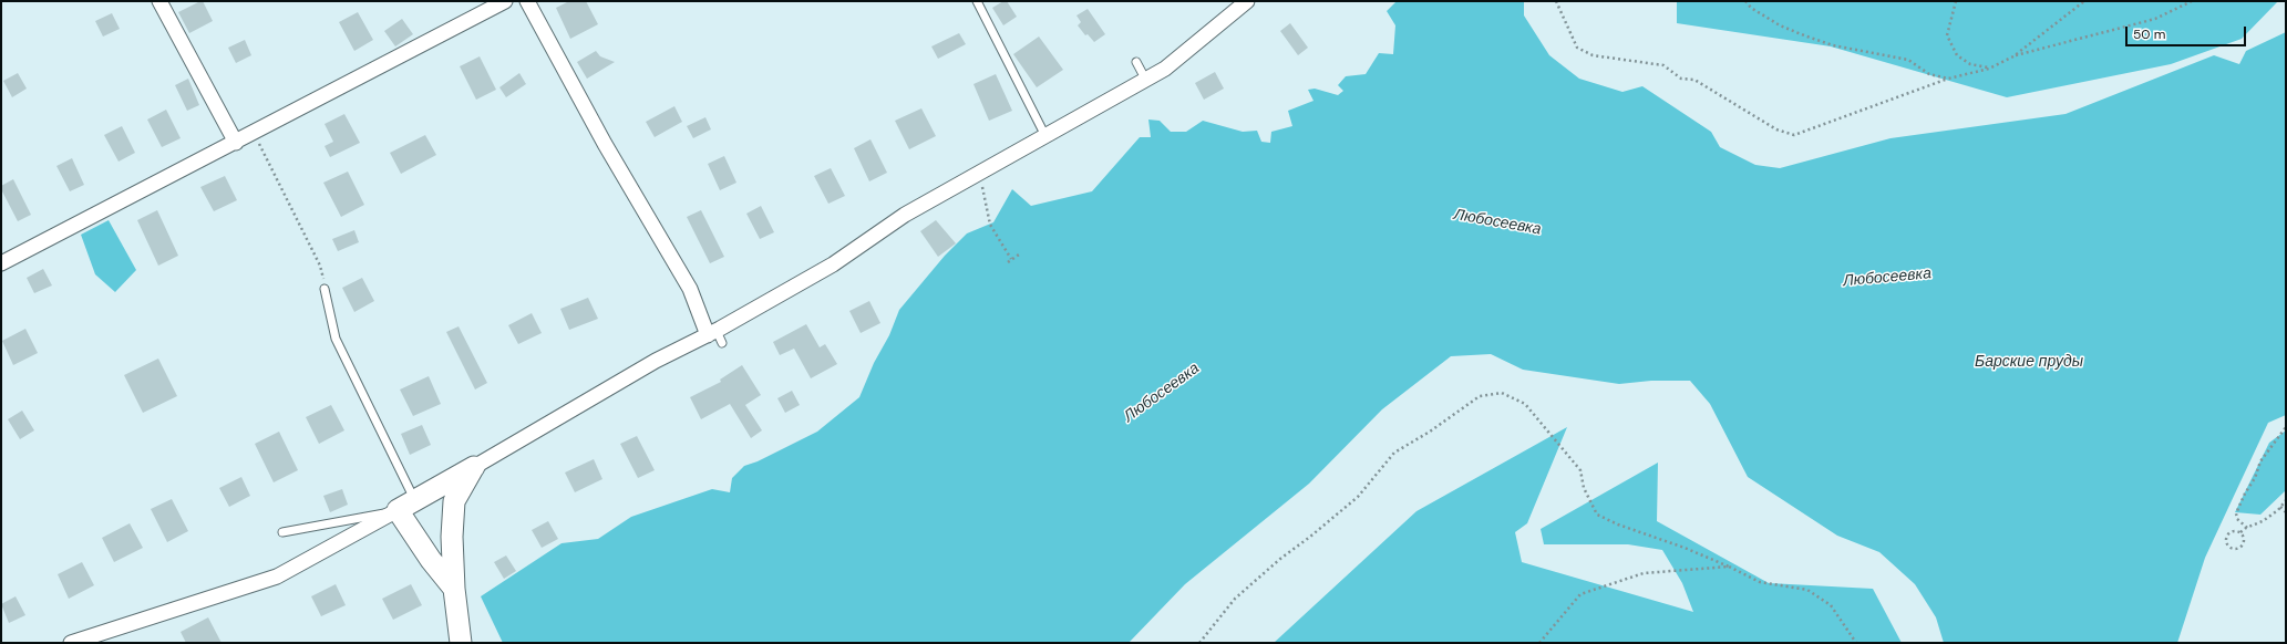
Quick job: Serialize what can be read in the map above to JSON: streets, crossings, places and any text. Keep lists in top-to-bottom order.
{
  "water": ["Любосеевка", "Барские пруды"],
  "scale_bar": "50 m"
}
